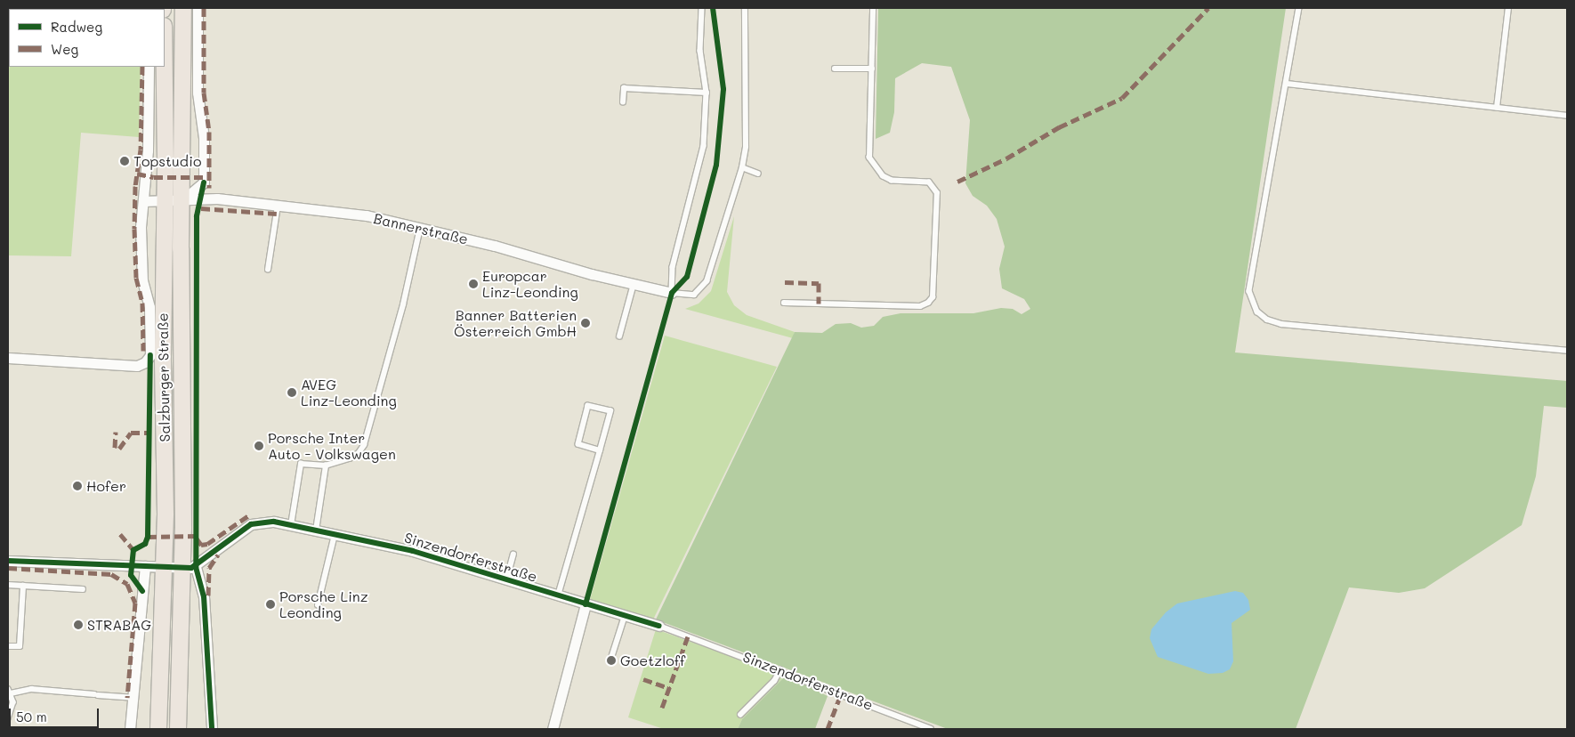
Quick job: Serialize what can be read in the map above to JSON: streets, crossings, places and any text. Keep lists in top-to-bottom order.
{
  "streets": {
    "main road": ["Salzburger Straße"],
    "street": ["Bannerstraße", "Sinzendorferstraße"]
  },
  "crossings": [
    ["Bannerstraße", "Salzburger Straße"],
    ["Salzburger Straße", "Sinzendorferstraße"]
  ],
  "places": [
    "Topstudio",
    "Europcar Linz-Leonding",
    "Banner Batterien Österreich GmbH",
    "AVEG Linz-Leonding",
    "Porsche Inter Auto - Volkswagen",
    "Hofer",
    "Porsche Linz Leonding",
    "STRABAG",
    "Goetzloff"
  ],
  "legend": ["Radweg", "Weg"],
  "scale_bar": "50 m"
}
